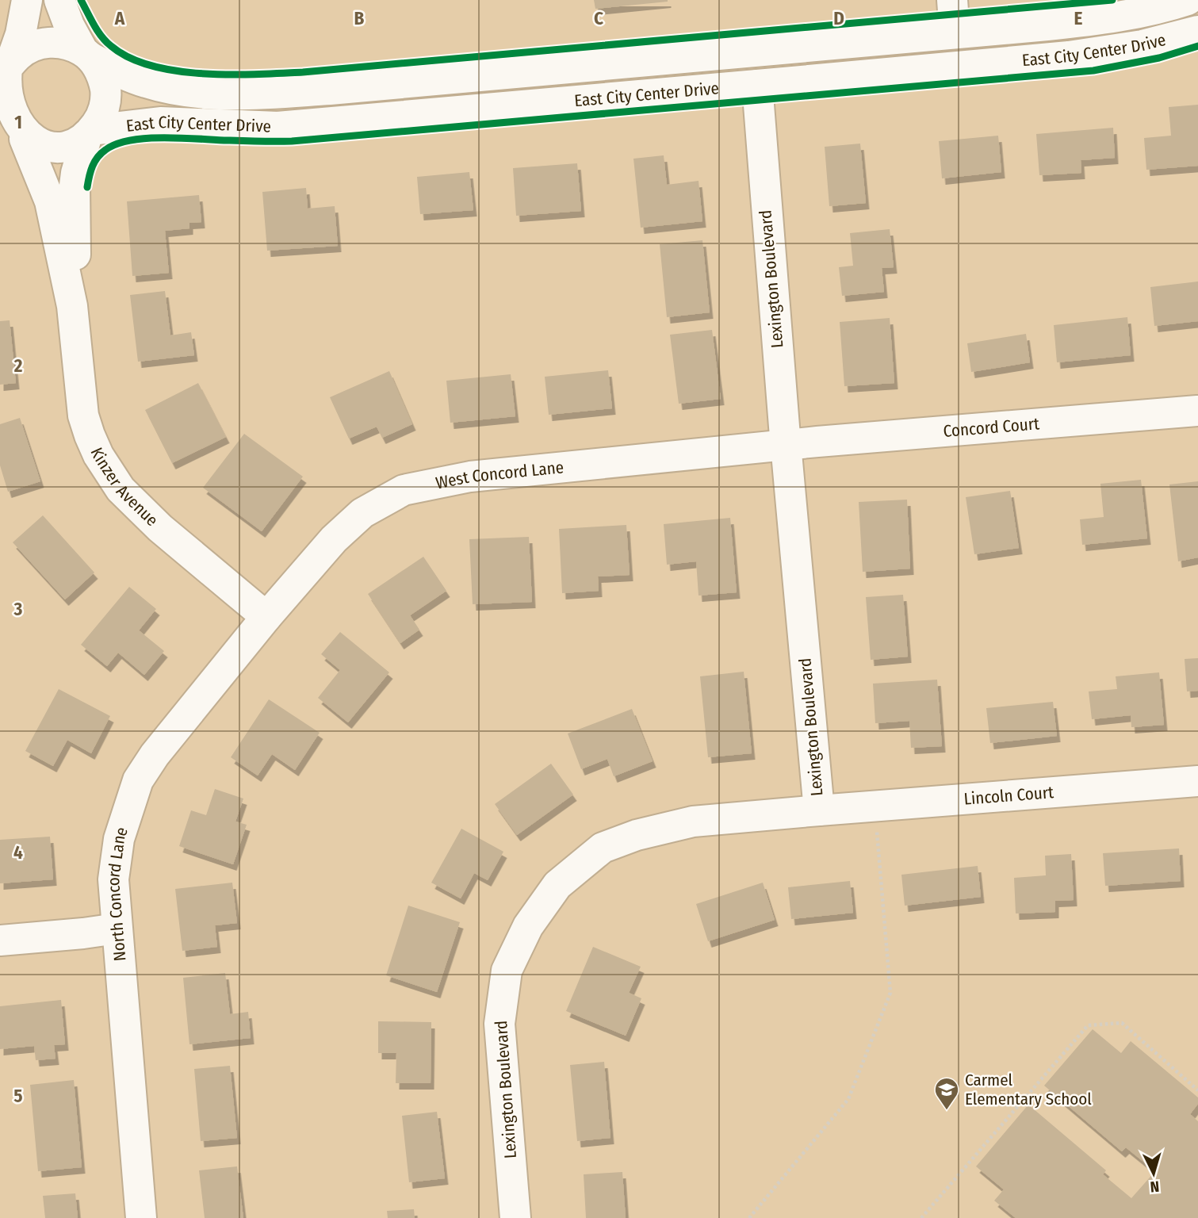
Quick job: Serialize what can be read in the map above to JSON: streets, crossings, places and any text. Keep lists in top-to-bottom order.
{
  "streets": {
    "street": [
      "East City Center Drive",
      "Lexington Boulevard",
      "Concord Court",
      "West Concord Lane",
      "Kinzer Avenue",
      "Lincoln Court",
      "North Concord Lane"
    ]
  },
  "crossings": [
    ["East City Center Drive", "Lexington Boulevard"],
    ["East City Center Drive", "Kinzer Avenue"],
    ["Lexington Boulevard", "Concord Court"],
    ["Lexington Boulevard", "West Concord Lane"],
    ["Lexington Boulevard", "Lincoln Court"],
    ["Concord Court", "West Concord Lane"],
    ["West Concord Lane", "Kinzer Avenue"],
    ["West Concord Lane", "North Concord Lane"],
    ["Kinzer Avenue", "North Concord Lane"]
  ],
  "places": {
    "school or university": ["Carmel Elementary School"]
  },
  "north": "bottom",
  "grid": {
    "columns": [
      "A",
      "B",
      "C",
      "D",
      "E"
    ],
    "rows": [
      "1",
      "2",
      "3",
      "4",
      "5"
    ]
  }
}
